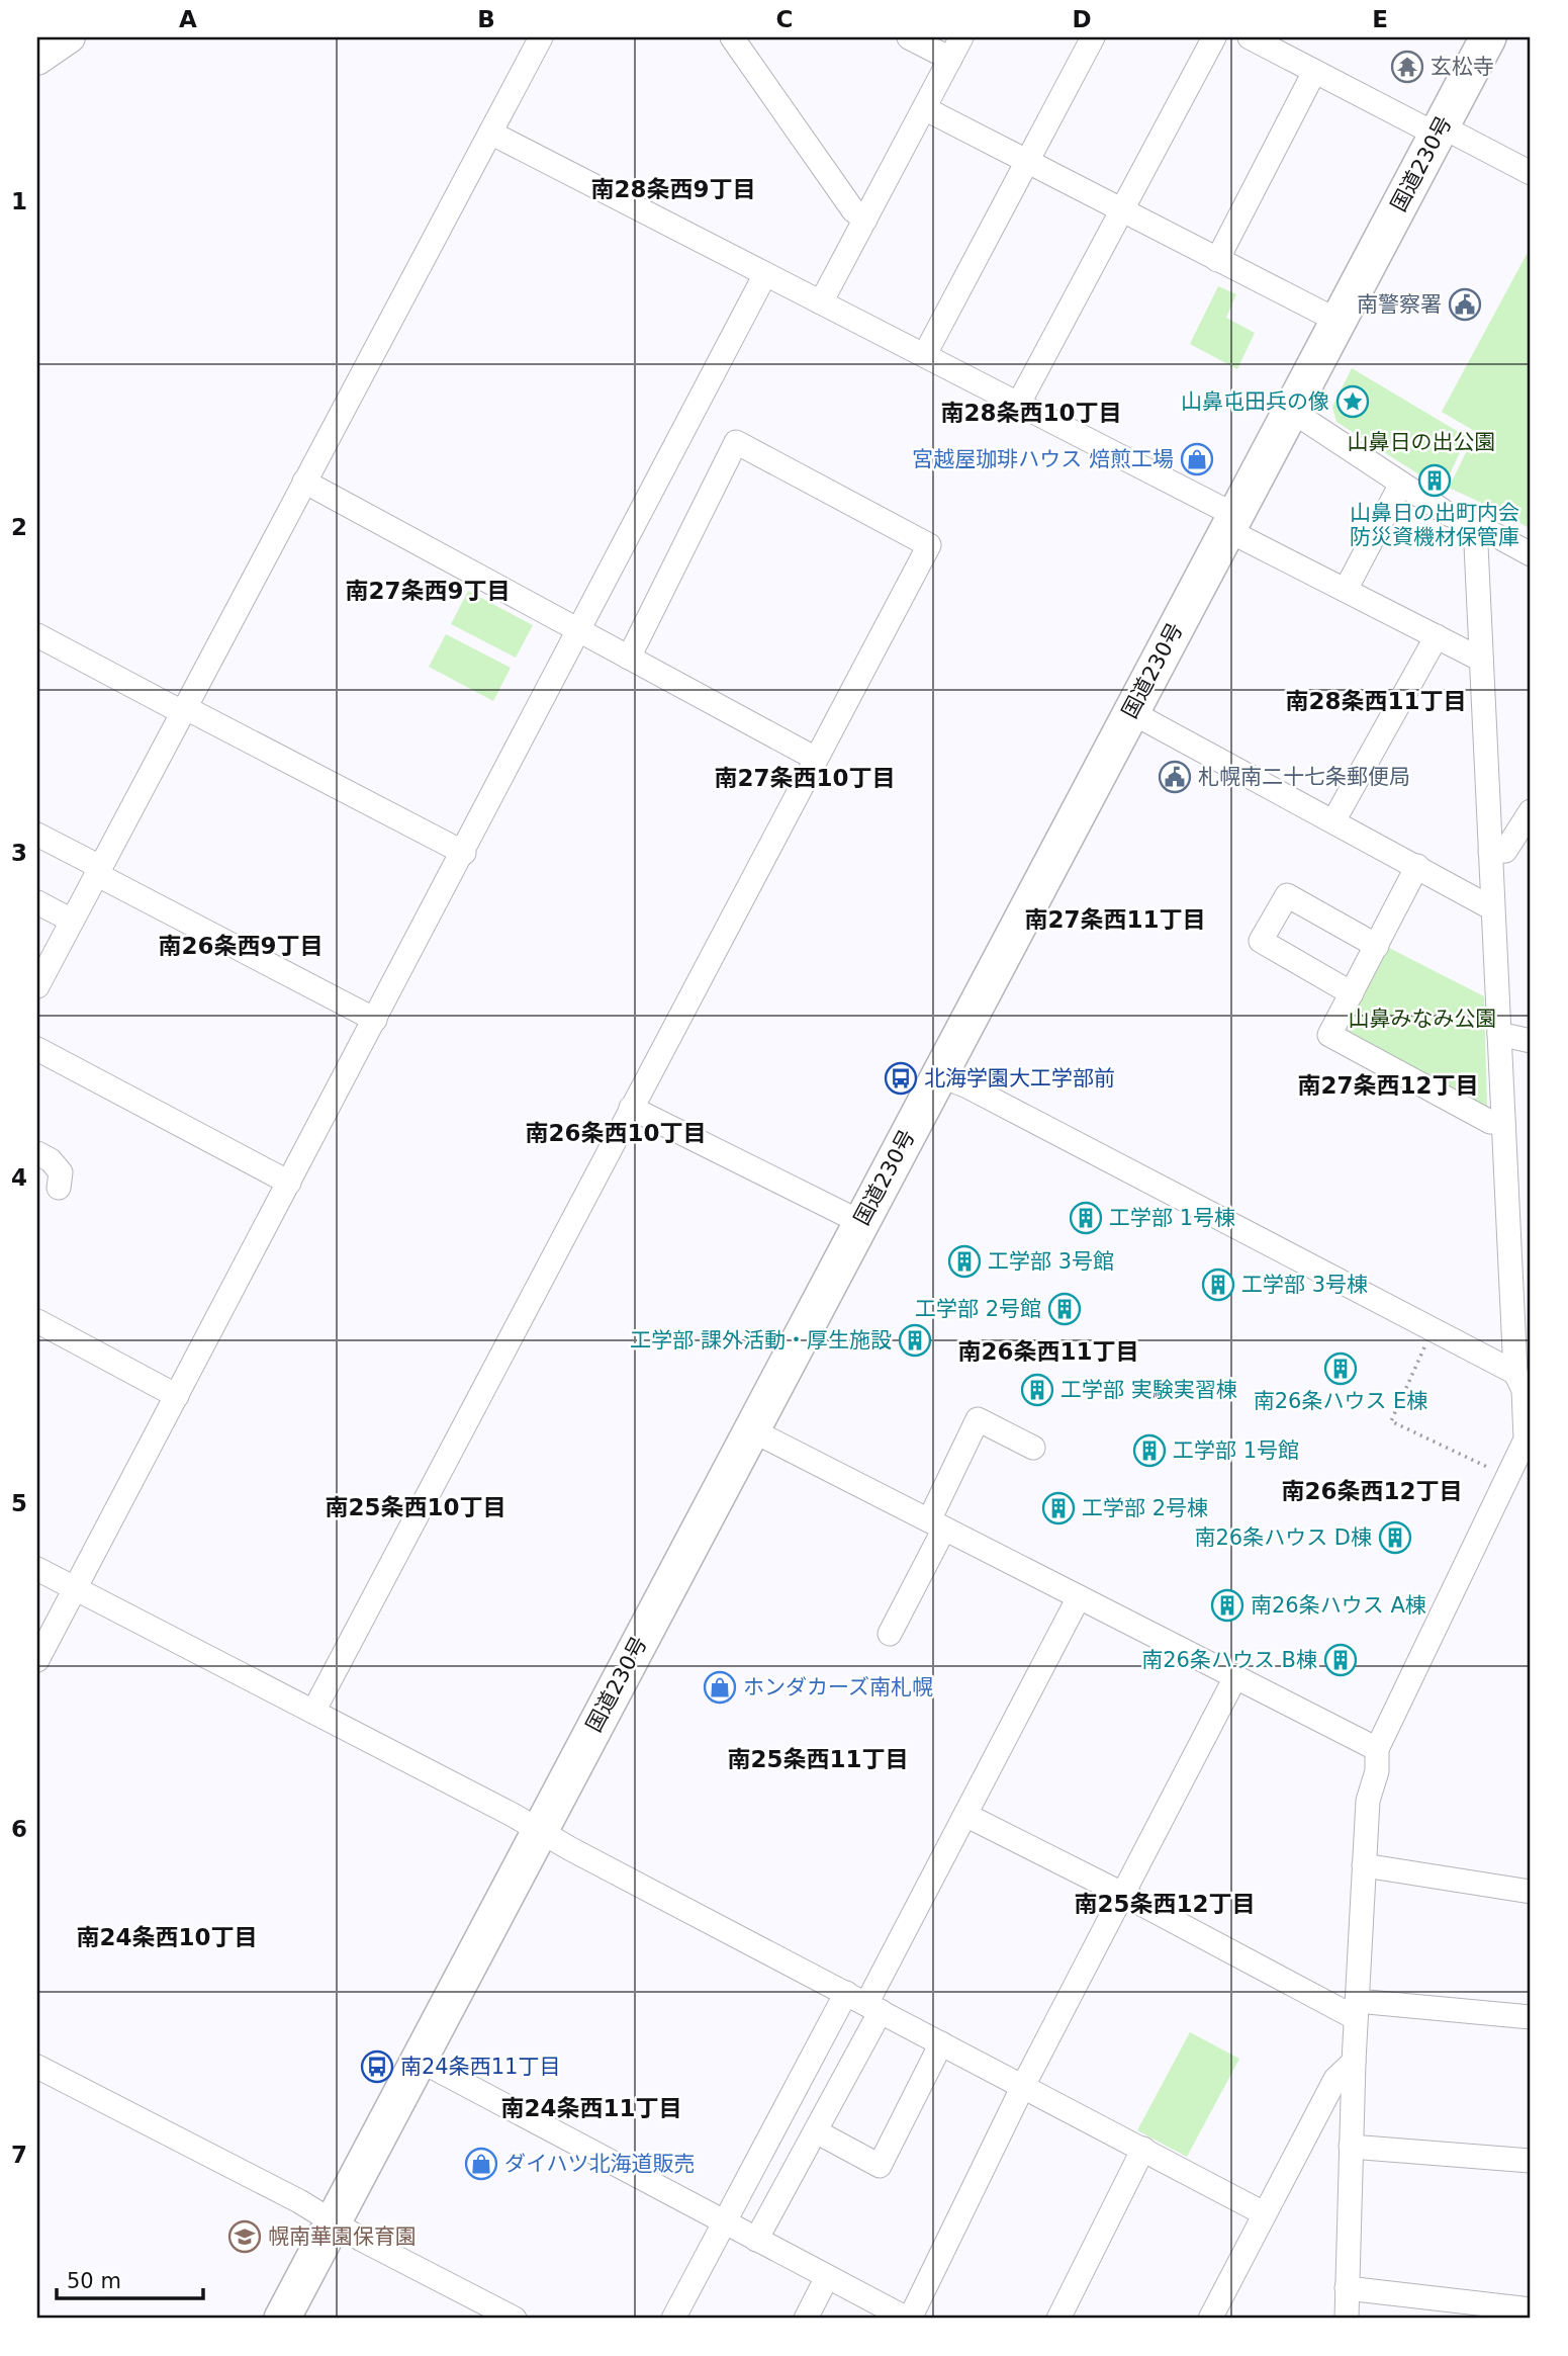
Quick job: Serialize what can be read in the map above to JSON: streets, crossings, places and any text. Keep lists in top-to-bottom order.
{
  "streets": {
    "highway": ["国道230号"]
  },
  "districts": [
    "南28条西9丁目",
    "南28条西10丁目",
    "南27条西9丁目",
    "南28条西11丁目",
    "南27条西10丁目",
    "南27条西11丁目",
    "南26条西9丁目",
    "南27条西12丁目",
    "南26条西10丁目",
    "南26条西11丁目",
    "南26条西12丁目",
    "南25条西10丁目",
    "南25条西11丁目",
    "南25条西12丁目",
    "南24条西10丁目",
    "南24条西11丁目"
  ],
  "parks": ["山鼻日の出公園", "山鼻みなみ公園"],
  "places": {
    "temple": ["玄松寺"],
    "public building": ["南警察署", "札幌南二十七条郵便局"],
    "place": ["山鼻屯田兵の像"],
    "shop": ["宮越屋珈琲ハウス 焙煎工場", "ホンダカーズ南札幌", "ダイハツ北海道販売"],
    "building": [
      "山鼻日の出町内会 防災資機材保管庫",
      "工学部 1号棟",
      "工学部 3号館",
      "工学部 3号棟",
      "工学部 2号館",
      "工学部 課外活動・厚生施設",
      "南26条ハウス E棟",
      "工学部 実験実習棟",
      "工学部 1号館",
      "工学部 2号棟",
      "南26条ハウス D棟",
      "南26条ハウス A棟",
      "南26条ハウス B棟"
    ],
    "bus stop": ["北海学園大工学部前", "南24条西11丁目"],
    "school or university": ["幌南華園保育園"]
  },
  "scale_bar": "50 m",
  "grid": {
    "columns": [
      "A",
      "B",
      "C",
      "D",
      "E"
    ],
    "rows": [
      "1",
      "2",
      "3",
      "4",
      "5",
      "6",
      "7"
    ]
  }
}
